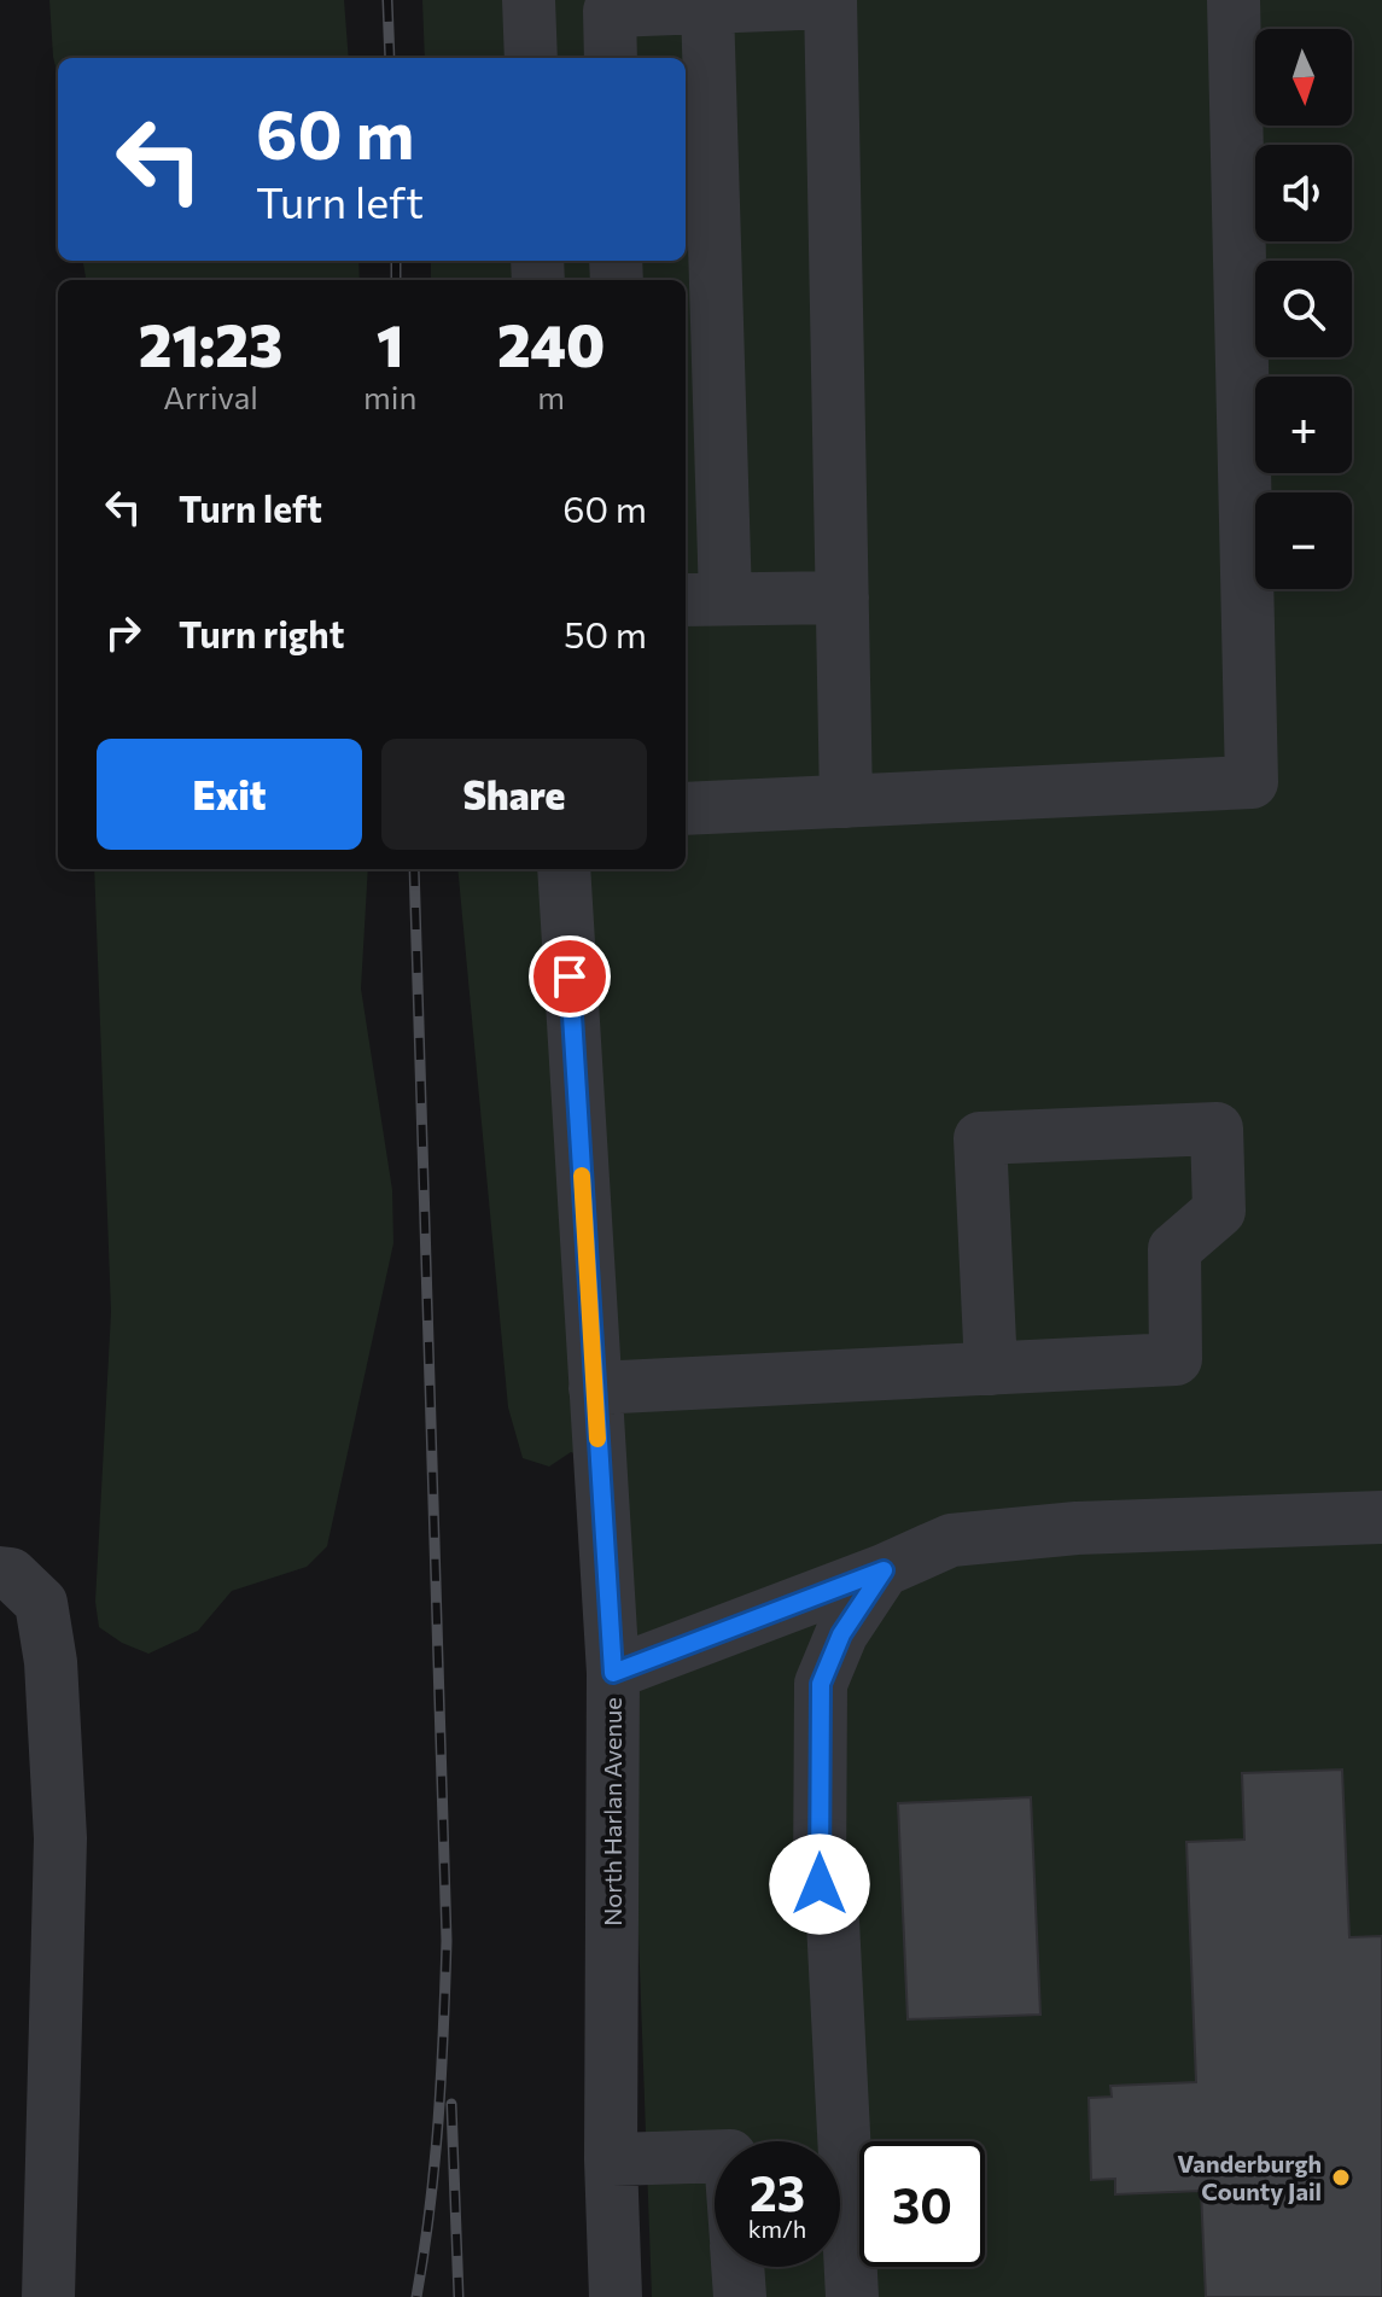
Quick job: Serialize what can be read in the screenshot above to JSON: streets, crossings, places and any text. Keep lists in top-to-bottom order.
{
  "streets": {
    "street": ["North Harlan Avenue"]
  },
  "places": ["Vanderburgh County Jail"],
  "north": "bottom",
  "page": {
    "map_buttons": ["+", "−"],
    "turn": ["60 m", "Turn left"],
    "eta": [
      "21:23",
      "Arrival",
      "1",
      "min",
      "240",
      "m"
    ],
    "list": [
      {
        "name": "Turn left",
        "value": "60 m"
      },
      {
        "name": "Turn right",
        "value": "50 m"
      }
    ],
    "buttons": ["Exit", "Share"],
    "speed": "23 km/h",
    "limit": "30"
  }
}
